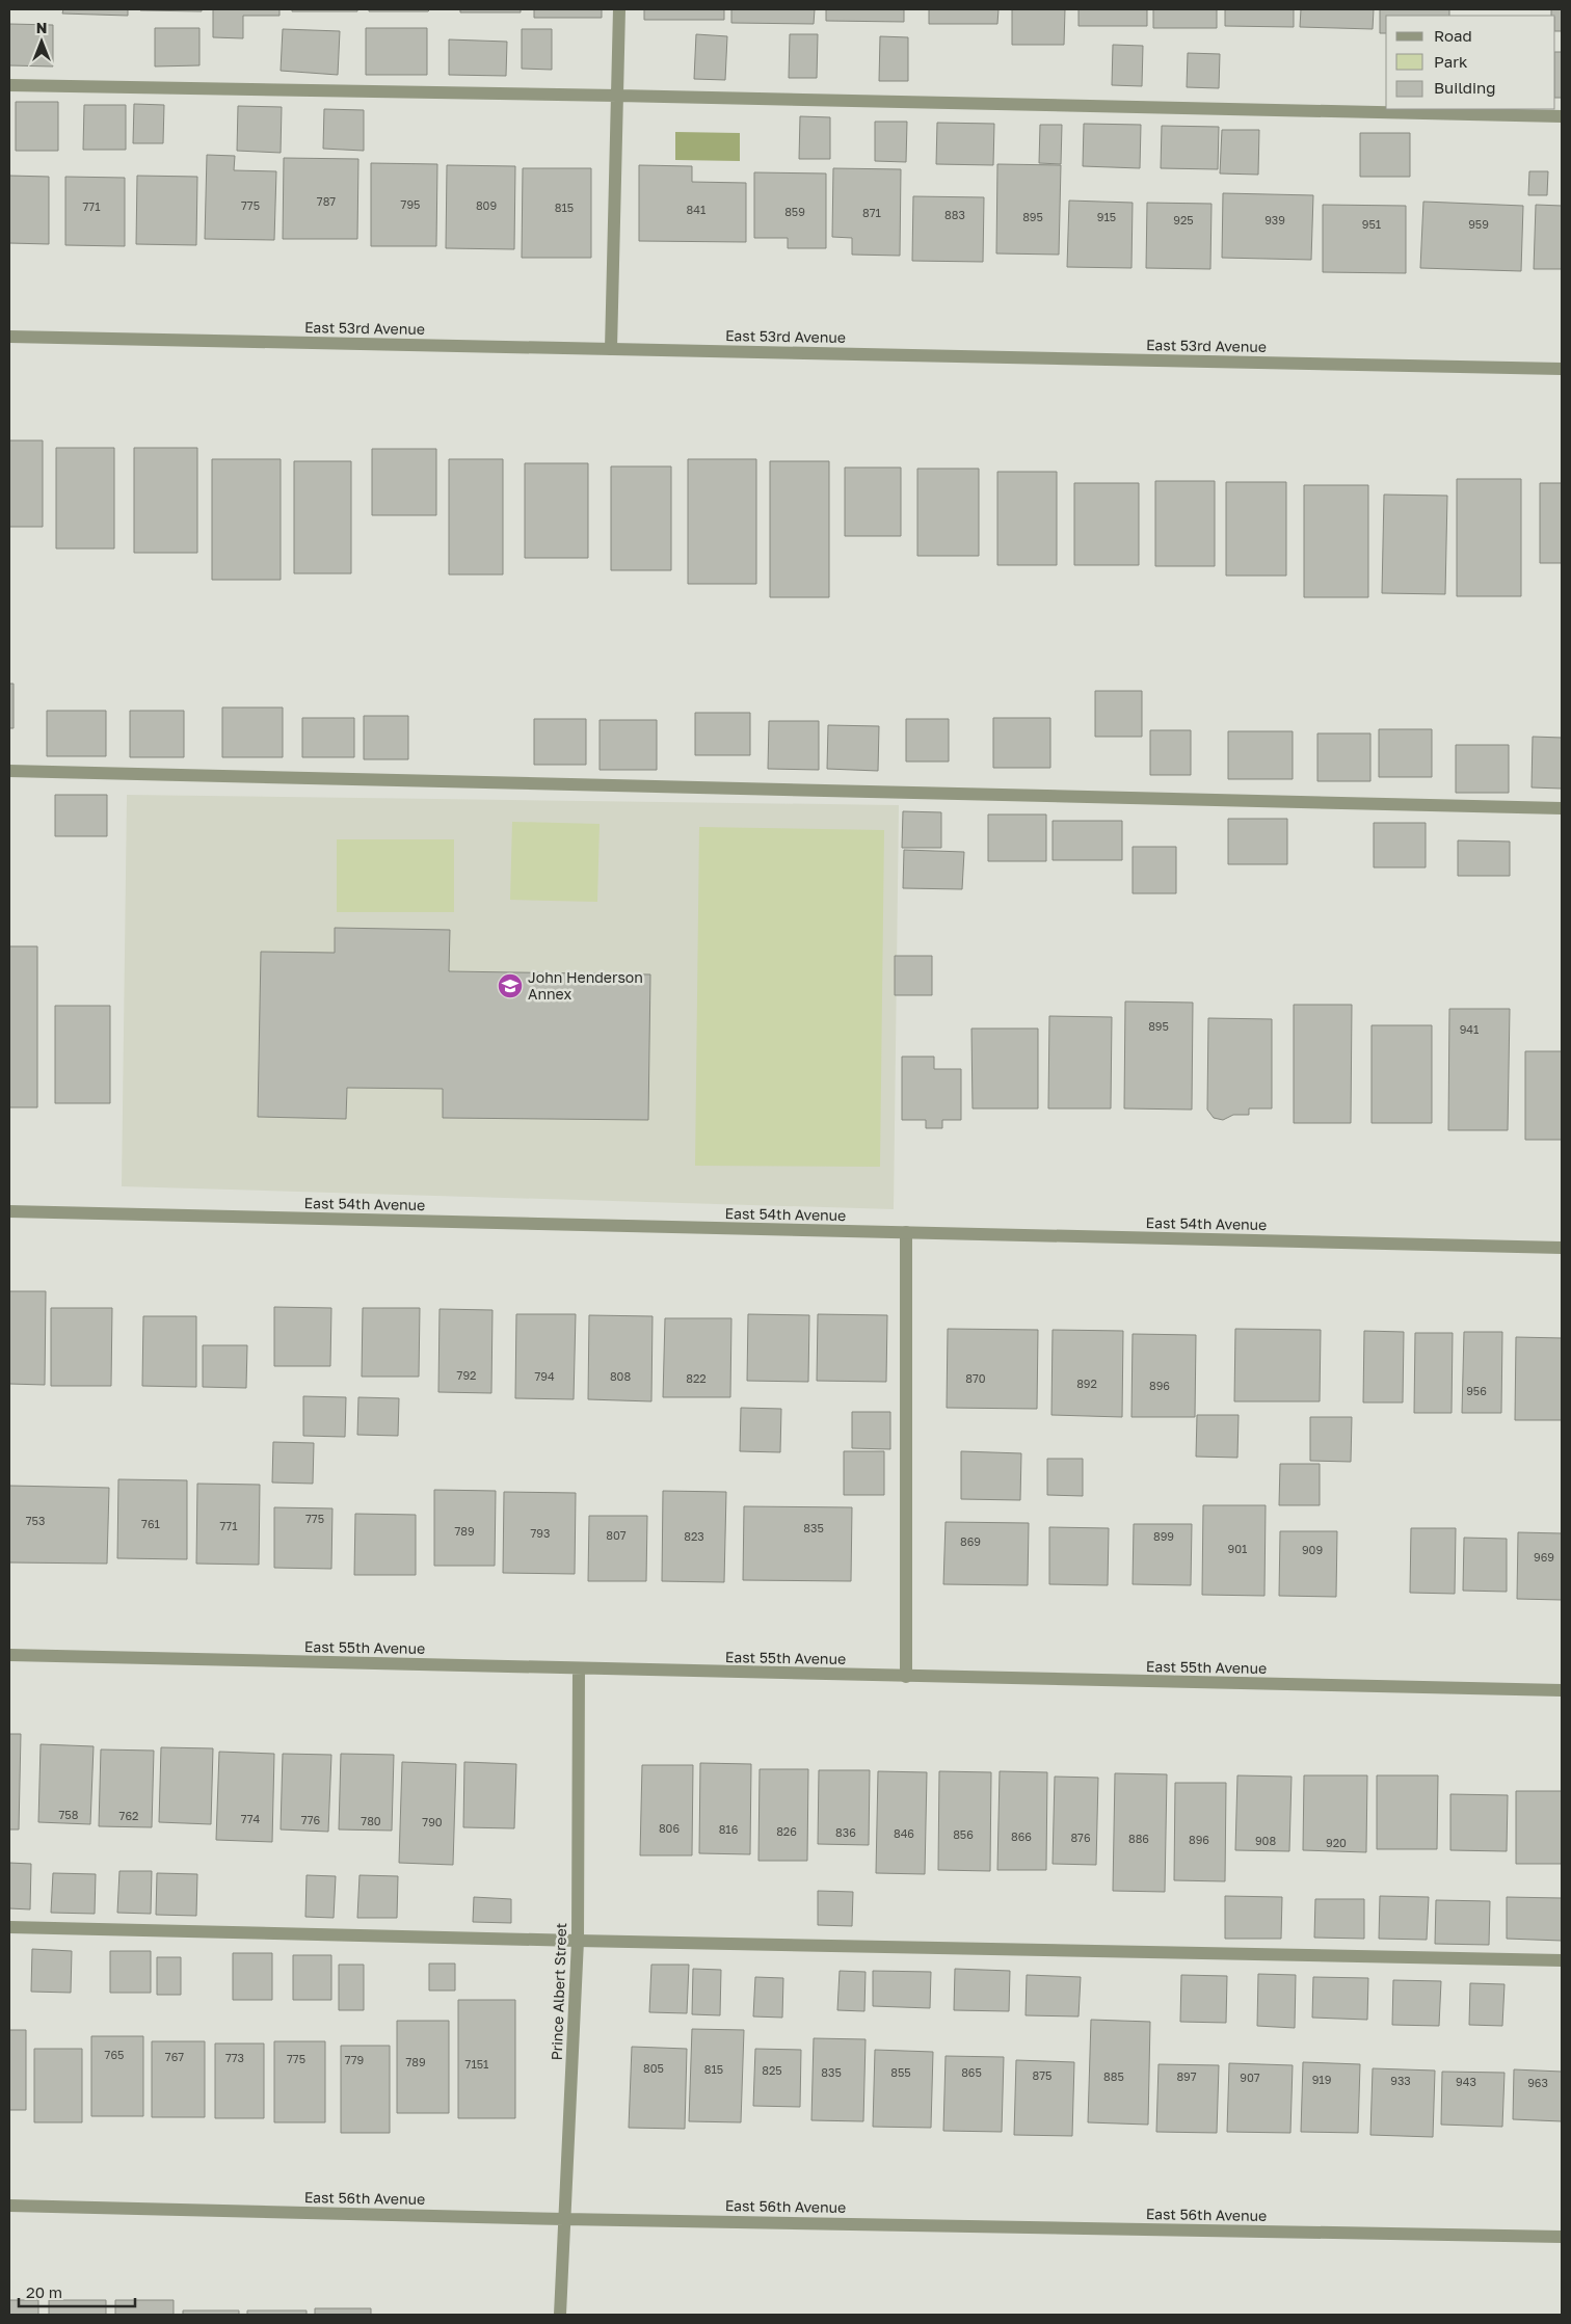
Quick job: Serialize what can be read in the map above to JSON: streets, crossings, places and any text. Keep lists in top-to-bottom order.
{
  "streets": {
    "street": [
      "East 53rd Avenue",
      "East 54th Avenue",
      "East 55th Avenue",
      "Prince Albert Street",
      "East 56th Avenue"
    ]
  },
  "crossings": [
    ["East 55th Avenue", "Prince Albert Street"],
    ["Prince Albert Street", "East 56th Avenue"]
  ],
  "places": {
    "school or university": ["John Henderson Annex"]
  },
  "house_numbers": [
    "787",
    "795",
    "775",
    "809",
    "771",
    "815",
    "841",
    "859",
    "871",
    "883",
    "895",
    "915",
    "925",
    "939",
    "951",
    "959",
    "895",
    "941",
    "792",
    "794",
    "808",
    "822",
    "870",
    "892",
    "896",
    "956",
    "775",
    "753",
    "761",
    "771",
    "835",
    "789",
    "793",
    "807",
    "823",
    "899",
    "869",
    "901",
    "909",
    "969",
    "758",
    "762",
    "774",
    "776",
    "780",
    "790",
    "806",
    "816",
    "826",
    "836",
    "846",
    "856",
    "866",
    "876",
    "886",
    "896",
    "908",
    "920",
    "765",
    "767",
    "773",
    "775",
    "779",
    "789",
    "7151",
    "805",
    "815",
    "825",
    "835",
    "855",
    "865",
    "875",
    "885",
    "897",
    "907",
    "919",
    "933",
    "943",
    "963"
  ],
  "legend": ["Road", "Park", "Building"],
  "scale_bar": "20 m",
  "north": "top"
}
